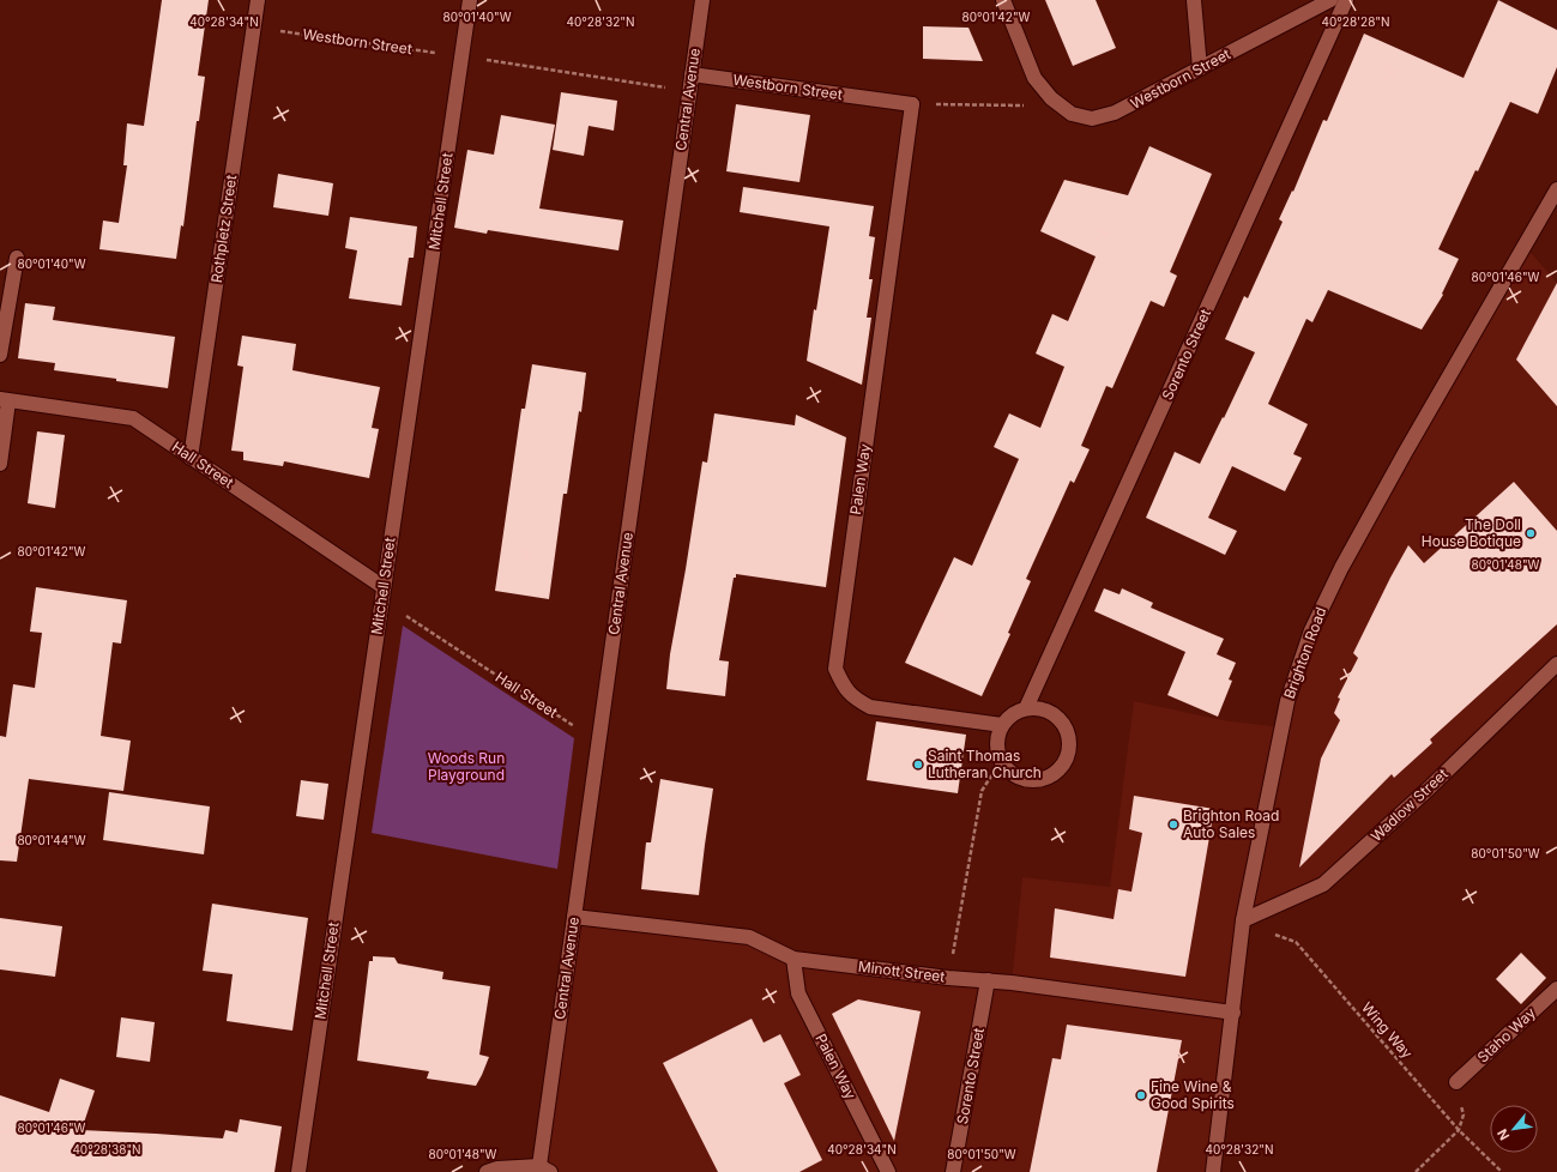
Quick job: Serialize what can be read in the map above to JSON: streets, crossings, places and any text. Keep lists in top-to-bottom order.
{
  "streets": {
    "street": [
      "Westborn Street",
      "Central Avenue",
      "Mitchell Street",
      "Rothpletz Street",
      "Sorento Street",
      "Hall Street",
      "Palen Way",
      "Brighton Road",
      "Wadlow Street",
      "Minott Street",
      "Staho Way"
    ],
    "path": ["Wing Way"]
  },
  "crossings": [
    ["Westborn Street", "Central Avenue"],
    ["Westborn Street", "Mitchell Street"],
    ["Westborn Street", "Rothpletz Street"],
    ["Westborn Street", "Palen Way"],
    ["Central Avenue", "Hall Street"],
    ["Central Avenue", "Minott Street"],
    ["Mitchell Street", "Hall Street"],
    ["Rothpletz Street", "Hall Street"],
    ["Sorento Street", "Palen Way"],
    ["Sorento Street", "Minott Street"],
    ["Palen Way", "Minott Street"],
    ["Brighton Road", "Wadlow Street"],
    ["Brighton Road", "Minott Street"],
    ["Brighton Road", "Wing Way"],
    ["Wadlow Street", "Wing Way"]
  ],
  "parks": ["Woods Run Playground"],
  "places": [
    "The Doll House Botique",
    "Saint Thomas Lutheran Church",
    "Brighton Road Auto Sales",
    "Fine Wine & Good Spirits"
  ],
  "north": "bottom left",
  "coordinates": [
    "80°01'40\"W",
    "80°01'42\"W",
    "40°28'34\"N",
    "40°28'32\"N",
    "40°28'28\"N",
    "80°01'46\"W",
    "80°01'48\"W",
    "80°01'44\"W",
    "80°01'50\"W",
    "40°28'38\"N"
  ]
}
